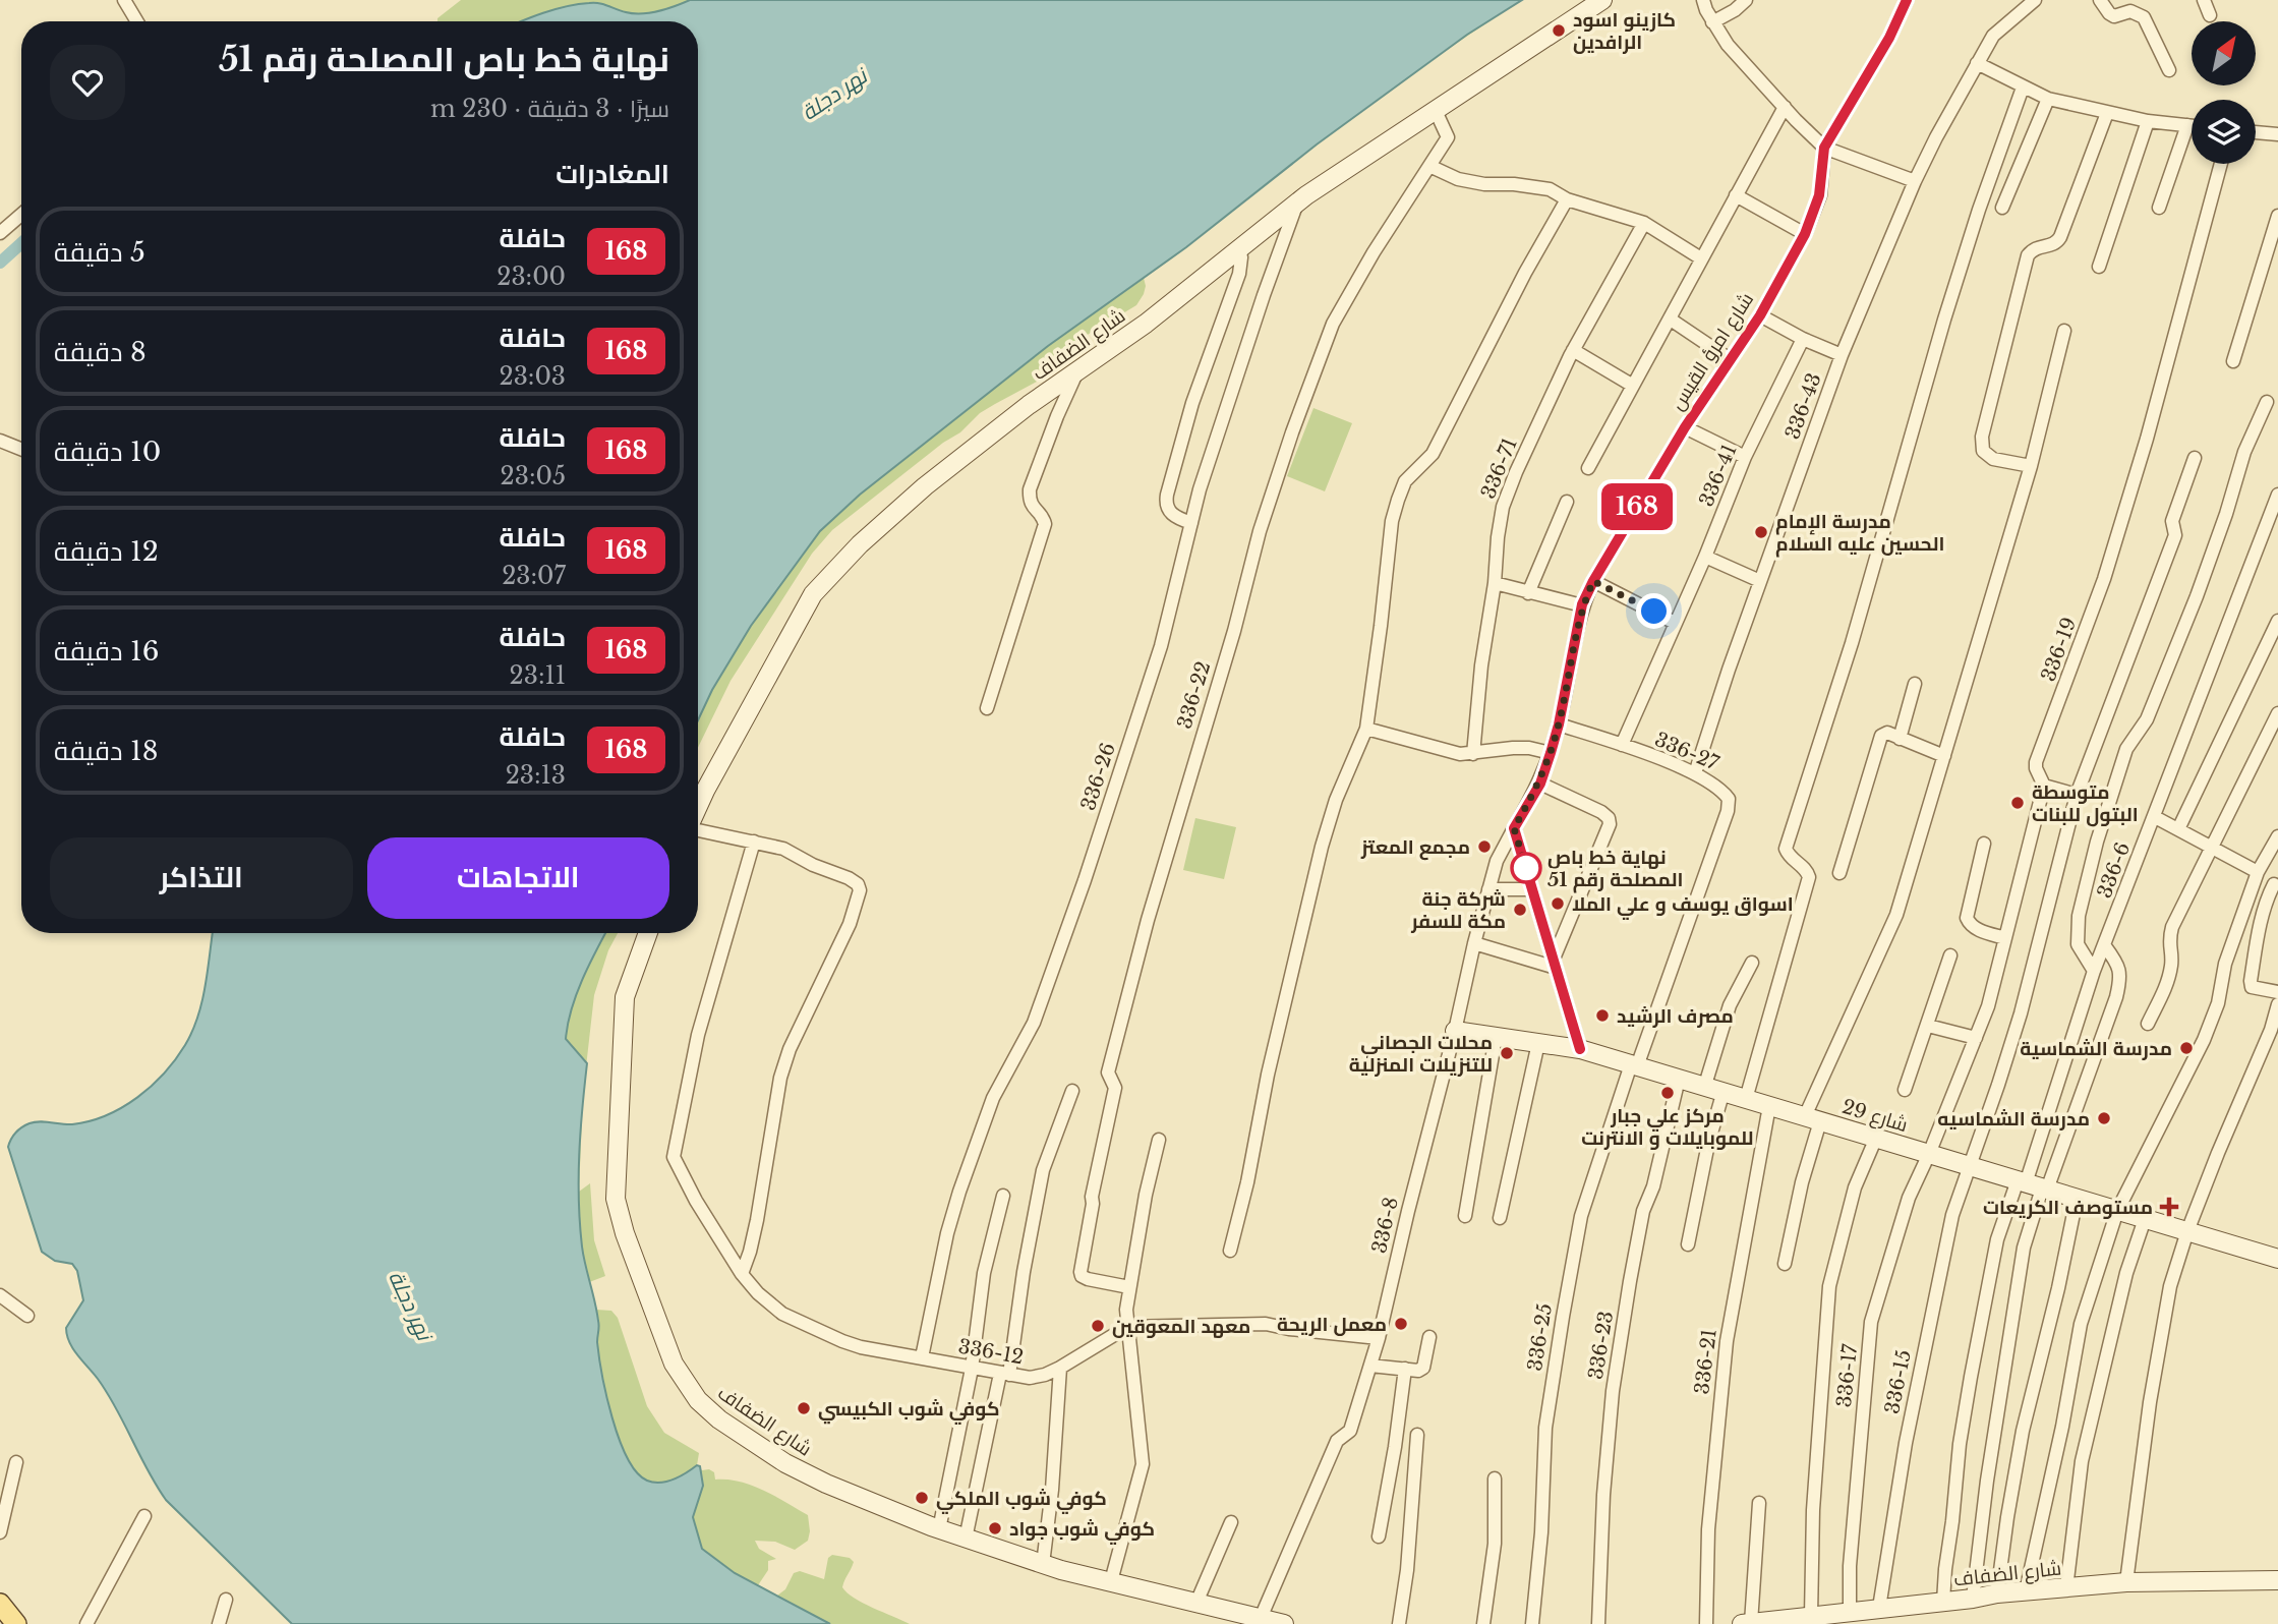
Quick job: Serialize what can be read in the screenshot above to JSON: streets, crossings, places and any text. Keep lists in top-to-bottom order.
{
  "streets": {
    "street": [
      "شارع الضفاف",
      "شارع امرؤ القيس",
      "336-43",
      "336-71",
      "336-41",
      "336-19",
      "336-22",
      "336-27",
      "336-26",
      "336-6",
      "شارع 29",
      "336-8",
      "336-25",
      "336-23",
      "336-12",
      "336-21",
      "336-17",
      "336-15"
    ]
  },
  "crossings": [
    ["شارع الضفاف", "336-22"],
    ["شارع الضفاف", "336-26"],
    ["شارع الضفاف", "336-8"],
    ["شارع الضفاف", "336-17"],
    ["شارع الضفاف", "336-15"],
    ["شارع امرؤ القيس", "336-27"],
    ["شارع امرؤ القيس", "336-8"],
    ["336-43", "336-27"],
    ["336-41", "336-27"],
    ["336-19", "شارع 29"],
    ["336-19", "336-17"],
    ["336-27", "شارع 29"],
    ["336-27", "336-25"],
    ["336-26", "336-12"],
    ["336-6", "شارع 29"],
    ["شارع 29", "336-8"],
    ["شارع 29", "336-25"],
    ["شارع 29", "336-23"],
    ["شارع 29", "336-21"],
    ["شارع 29", "336-17"],
    ["شارع 29", "336-15"],
    ["336-8", "336-12"]
  ],
  "water": ["نهر دجلة"],
  "places": {
    "other": [
      "كازينو اسود الرافدين",
      "مدرسة الإمام الحسين عليه السلام",
      "متوسطة البتول للبنات",
      "مجمع المعتز",
      "نهاية خط باص المصلحة رقم 51",
      "اسواق يوسف و علي الملا",
      "شركة جنة مكة للسفر",
      "مصرف الرشيد",
      "مدرسة الشماسية",
      "محلات الجصاني للتنزيلات المنزلية",
      "مركز علي جبار للموبايلات و الانترنت",
      "مدرسة الشماسيه",
      "معمل الريحة",
      "معهد المعوقين",
      "كوفي شوب الكبيسي",
      "كوفي شوب الملكي",
      "كوفي شوب جواد"
    ],
    "health": ["مستوصف الكريعات"]
  },
  "lines": ["bus line 168"],
  "north": "top right",
  "page": {
    "on_map": "168",
    "heading": [
      ["نهاية خط باص المصلحة رقم 51", "سيرًا · 3 دقيقة · 230 m"],
      "المغادرات"
    ],
    "list": [
      {
        "mark": "168",
        "name": "حافلة",
        "note": "23:00",
        "value": "5 دقيقة"
      },
      {
        "mark": "168",
        "name": "حافلة",
        "note": "23:03",
        "value": "8 دقيقة"
      },
      {
        "mark": "168",
        "name": "حافلة",
        "note": "23:05",
        "value": "10 دقيقة"
      },
      {
        "mark": "168",
        "name": "حافلة",
        "note": "23:07",
        "value": "12 دقيقة"
      },
      {
        "mark": "168",
        "name": "حافلة",
        "note": "23:11",
        "value": "16 دقيقة"
      },
      {
        "mark": "168",
        "name": "حافلة",
        "note": "23:13",
        "value": "18 دقيقة"
      }
    ],
    "buttons": ["الاتجاهات", "التذاكر"]
  }
}
